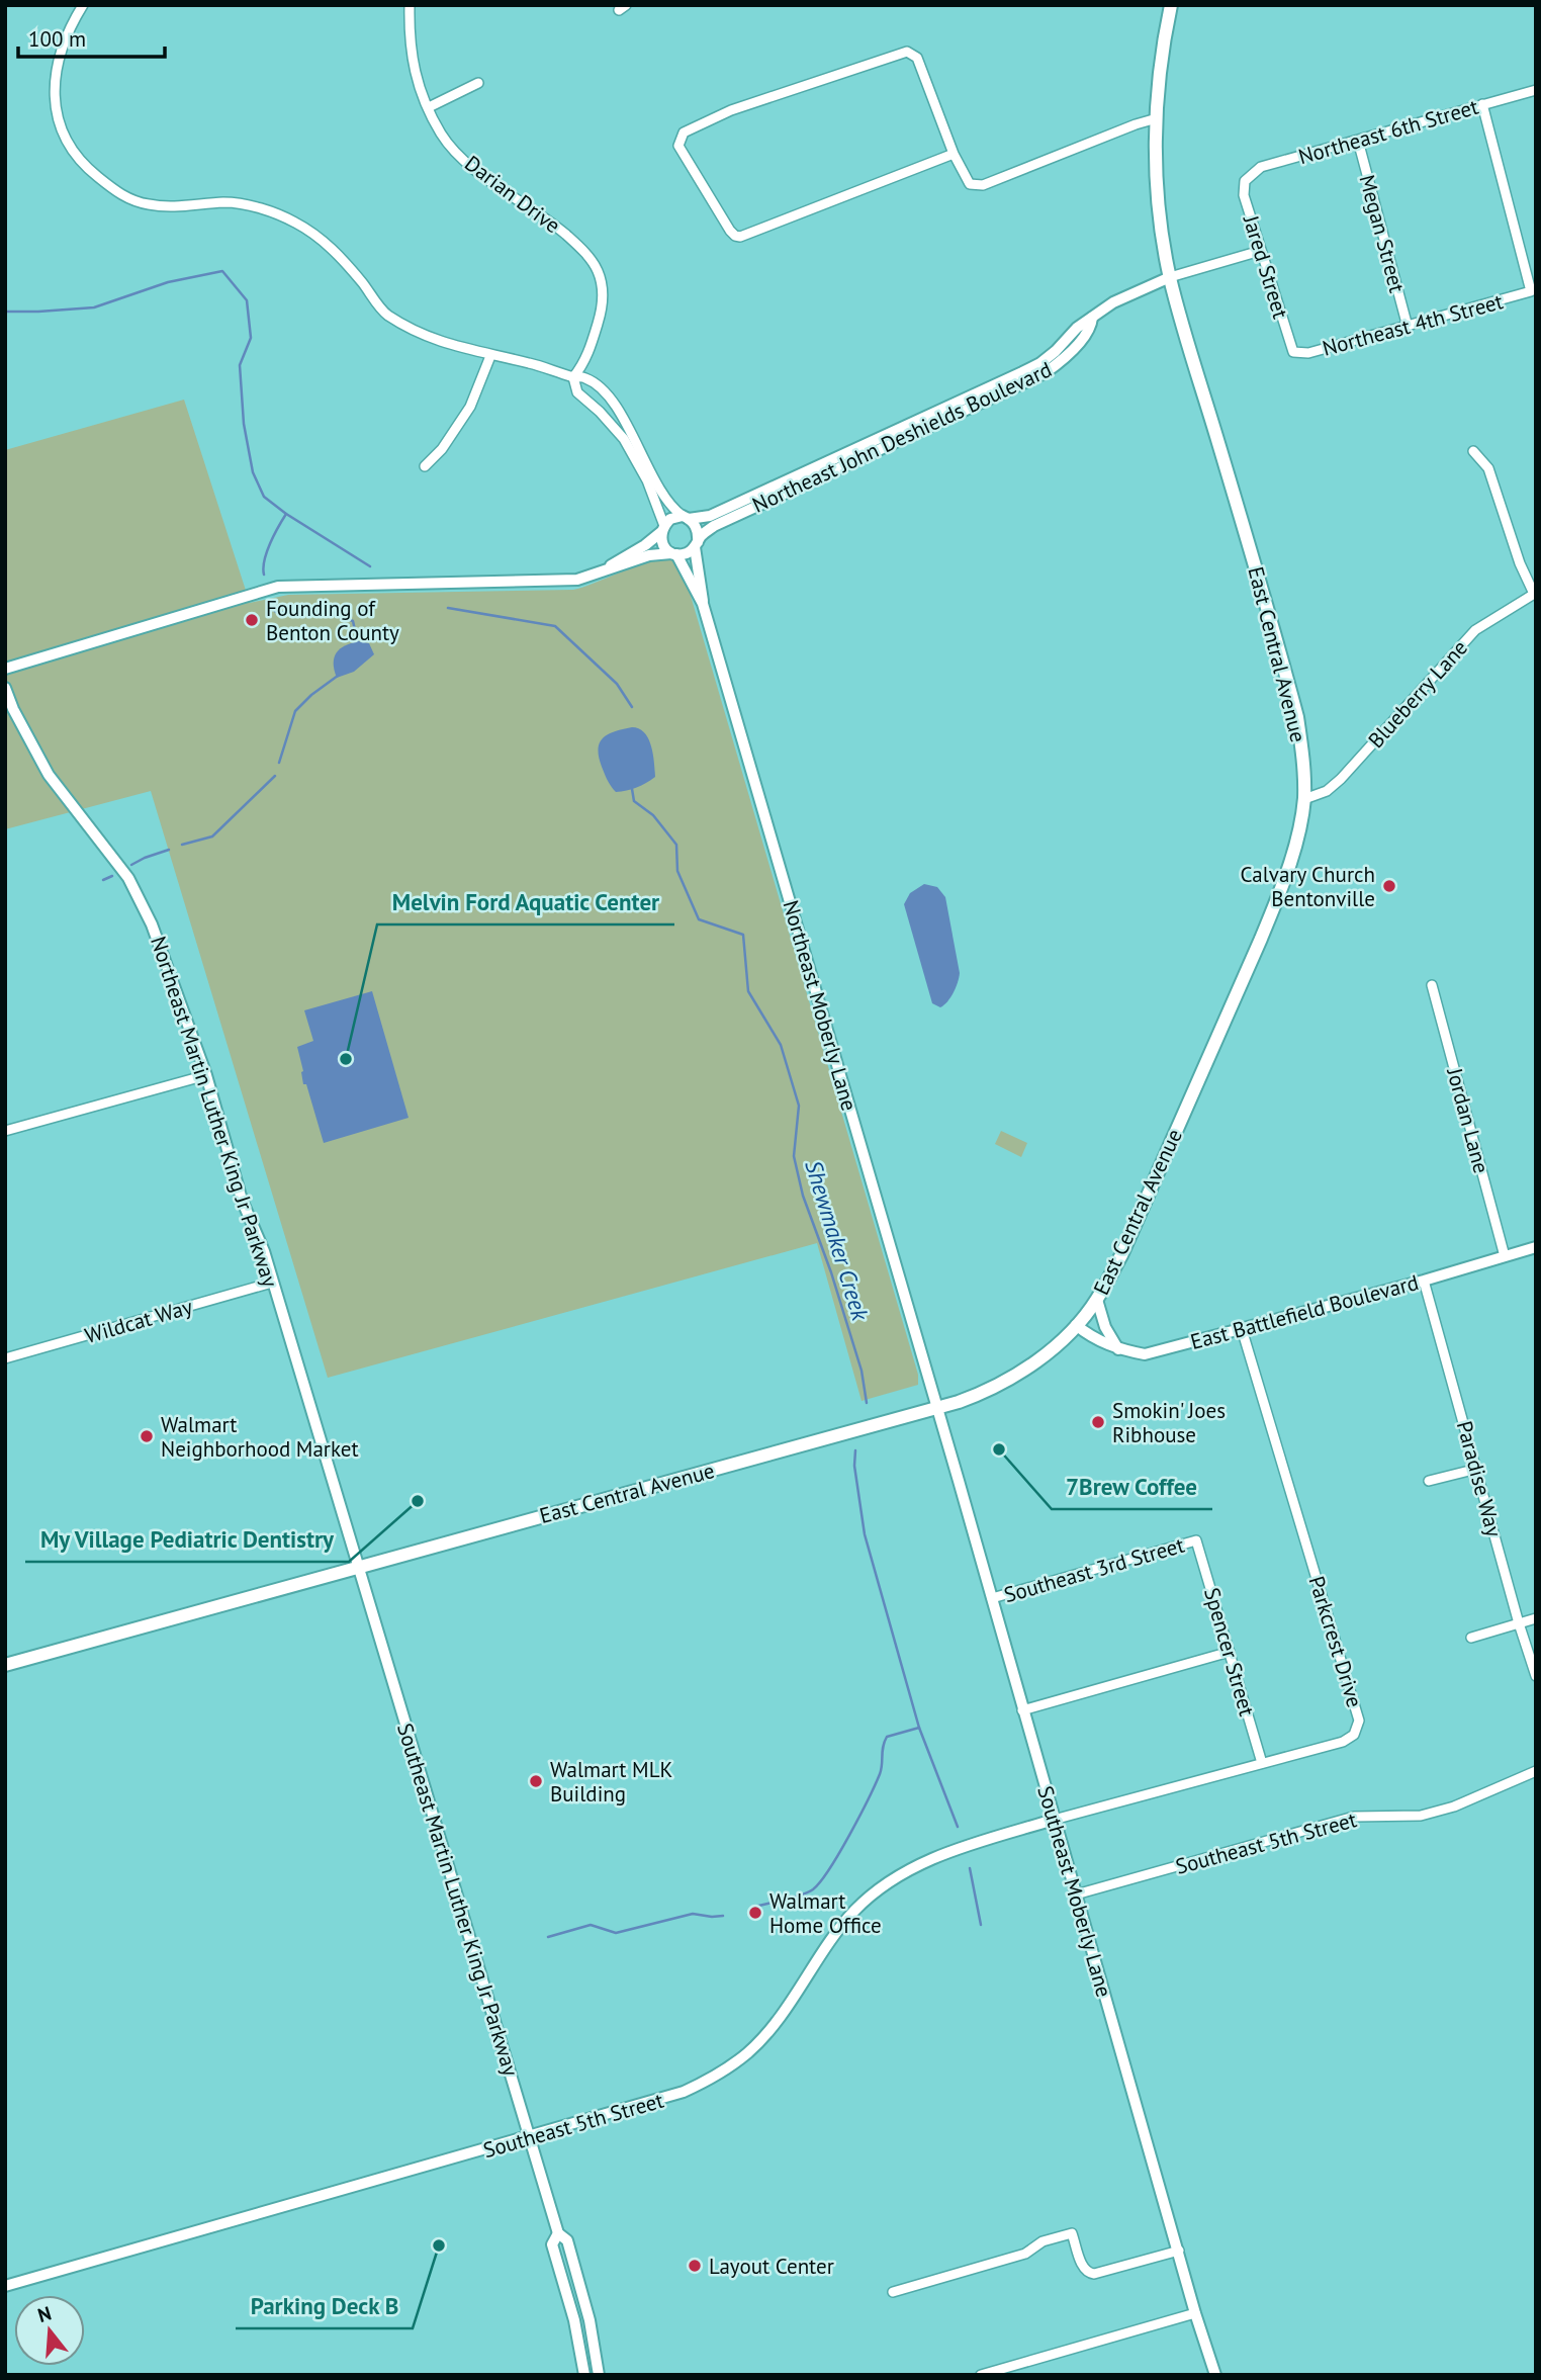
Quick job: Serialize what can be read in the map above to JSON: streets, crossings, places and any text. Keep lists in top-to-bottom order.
{
  "streets": {
    "main road": ["East Central Avenue"],
    "street": [
      "Northeast 6th Street",
      "Darian Drive",
      "Megan Street",
      "Jared Street",
      "Northeast 4th Street",
      "Northeast John Deshields Boulevard",
      "Blueberry Lane",
      "Northeast Moberly Lane",
      "Northeast Martin Luther King Jr Parkway",
      "Jordan Lane",
      "East Battlefield Boulevard",
      "Wildcat Way",
      "Paradise Way",
      "Southeast 3rd Street",
      "Parkcrest Drive",
      "Spencer Street",
      "Southeast 5th Street",
      "Southeast Moberly Lane",
      "Southeast Martin Luther King Jr Parkway"
    ]
  },
  "crossings": [
    ["Northeast 6th Street", "Megan Street"],
    ["Northeast 6th Street", "Jared Street"],
    ["Northeast 6th Street", "Northeast 4th Street"],
    ["Megan Street", "Northeast 4th Street"],
    ["Jared Street", "Northeast 4th Street"],
    ["Northeast John Deshields Boulevard", "East Central Avenue"],
    ["Northeast John Deshields Boulevard", "Northeast Moberly Lane"],
    ["East Central Avenue", "Blueberry Lane"],
    ["East Central Avenue", "Northeast Moberly Lane"],
    ["East Central Avenue", "Northeast Martin Luther King Jr Parkway"],
    ["East Central Avenue", "East Battlefield Boulevard"],
    ["East Central Avenue", "Southeast Moberly Lane"],
    ["East Central Avenue", "Southeast Martin Luther King Jr Parkway"],
    ["Northeast Moberly Lane", "Southeast Moberly Lane"],
    ["Northeast Martin Luther King Jr Parkway", "Wildcat Way"],
    ["Northeast Martin Luther King Jr Parkway", "Southeast Martin Luther King Jr Parkway"],
    ["Jordan Lane", "East Battlefield Boulevard"],
    ["East Battlefield Boulevard", "Paradise Way"],
    ["East Battlefield Boulevard", "Parkcrest Drive"],
    ["Southeast 3rd Street", "Spencer Street"],
    ["Southeast 3rd Street", "Southeast Moberly Lane"],
    ["Parkcrest Drive", "Spencer Street"],
    ["Parkcrest Drive", "Southeast 5th Street"],
    ["Parkcrest Drive", "Southeast Moberly Lane"],
    ["Southeast 5th Street", "Southeast Moberly Lane"],
    ["Southeast 5th Street", "Southeast Martin Luther King Jr Parkway"]
  ],
  "water": ["Shewmaker Creek"],
  "places": [
    "Founding of Benton County",
    "Calvary Church Bentonville",
    "Melvin Ford Aquatic Center",
    "Smokin' Joes Ribhouse",
    "Walmart Neighborhood Market",
    "7Brew Coffee",
    "My Village Pediatric Dentistry",
    "Walmart MLK Building",
    "Walmart Home Office",
    "Parking Deck B",
    "Layout Center"
  ],
  "scale_bar": "100 m",
  "north": "top"
}
